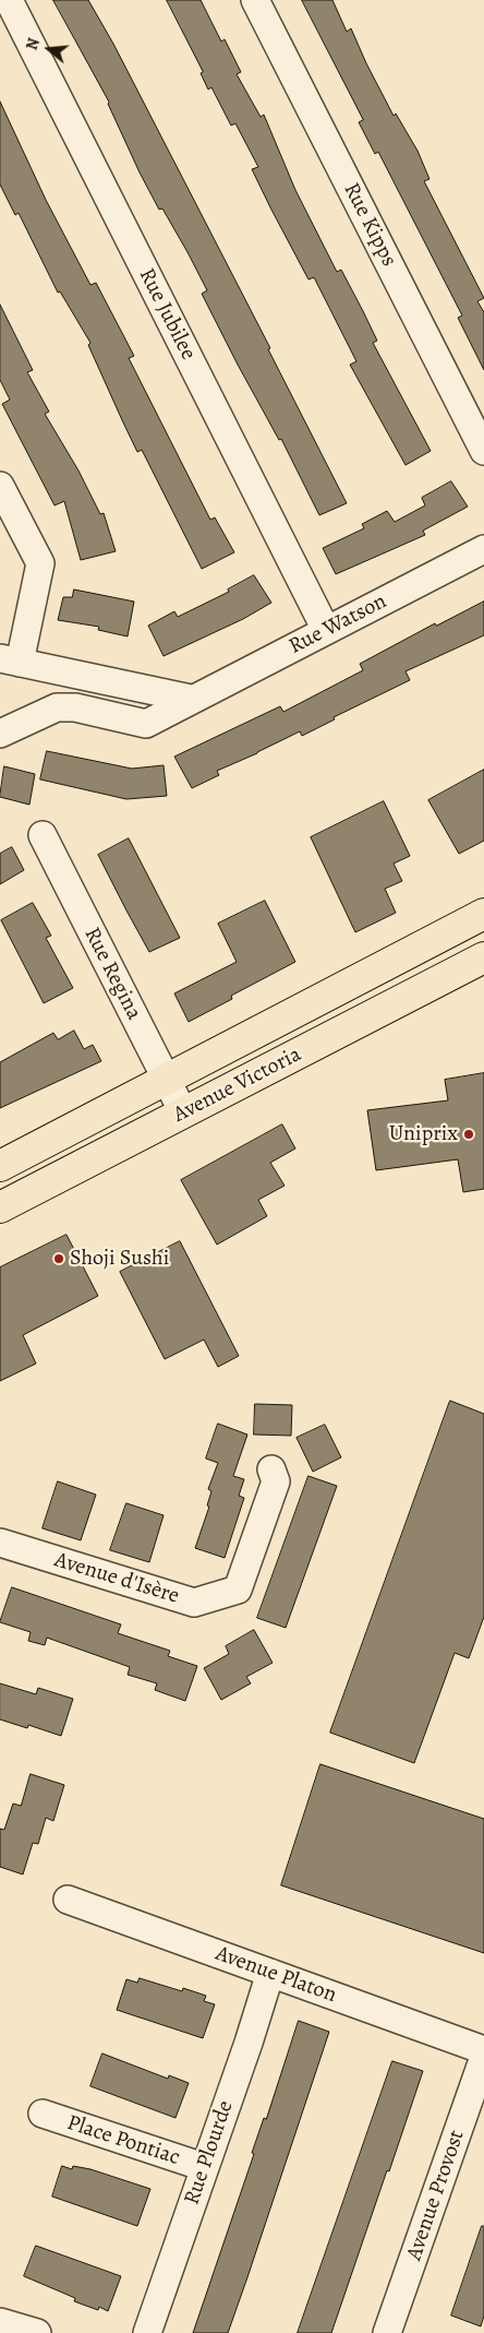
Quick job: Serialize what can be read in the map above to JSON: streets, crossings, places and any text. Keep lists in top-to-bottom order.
{
  "streets": {
    "main road": ["Avenue Victoria"],
    "street": [
      "Rue Kipps",
      "Rue Jubilee",
      "Rue Watson",
      "Rue Regina",
      "Avenue d'Isère",
      "Avenue Platon",
      "Place Pontiac",
      "Rue Plourde",
      "Avenue Provost"
    ]
  },
  "crossings": [
    ["Rue Jubilee", "Rue Watson"],
    ["Rue Regina", "Avenue Victoria"],
    ["Avenue Platon", "Rue Plourde"],
    ["Place Pontiac", "Rue Plourde"]
  ],
  "places": ["Uniprix", "Shoji Sushi"],
  "north": "left"
}
